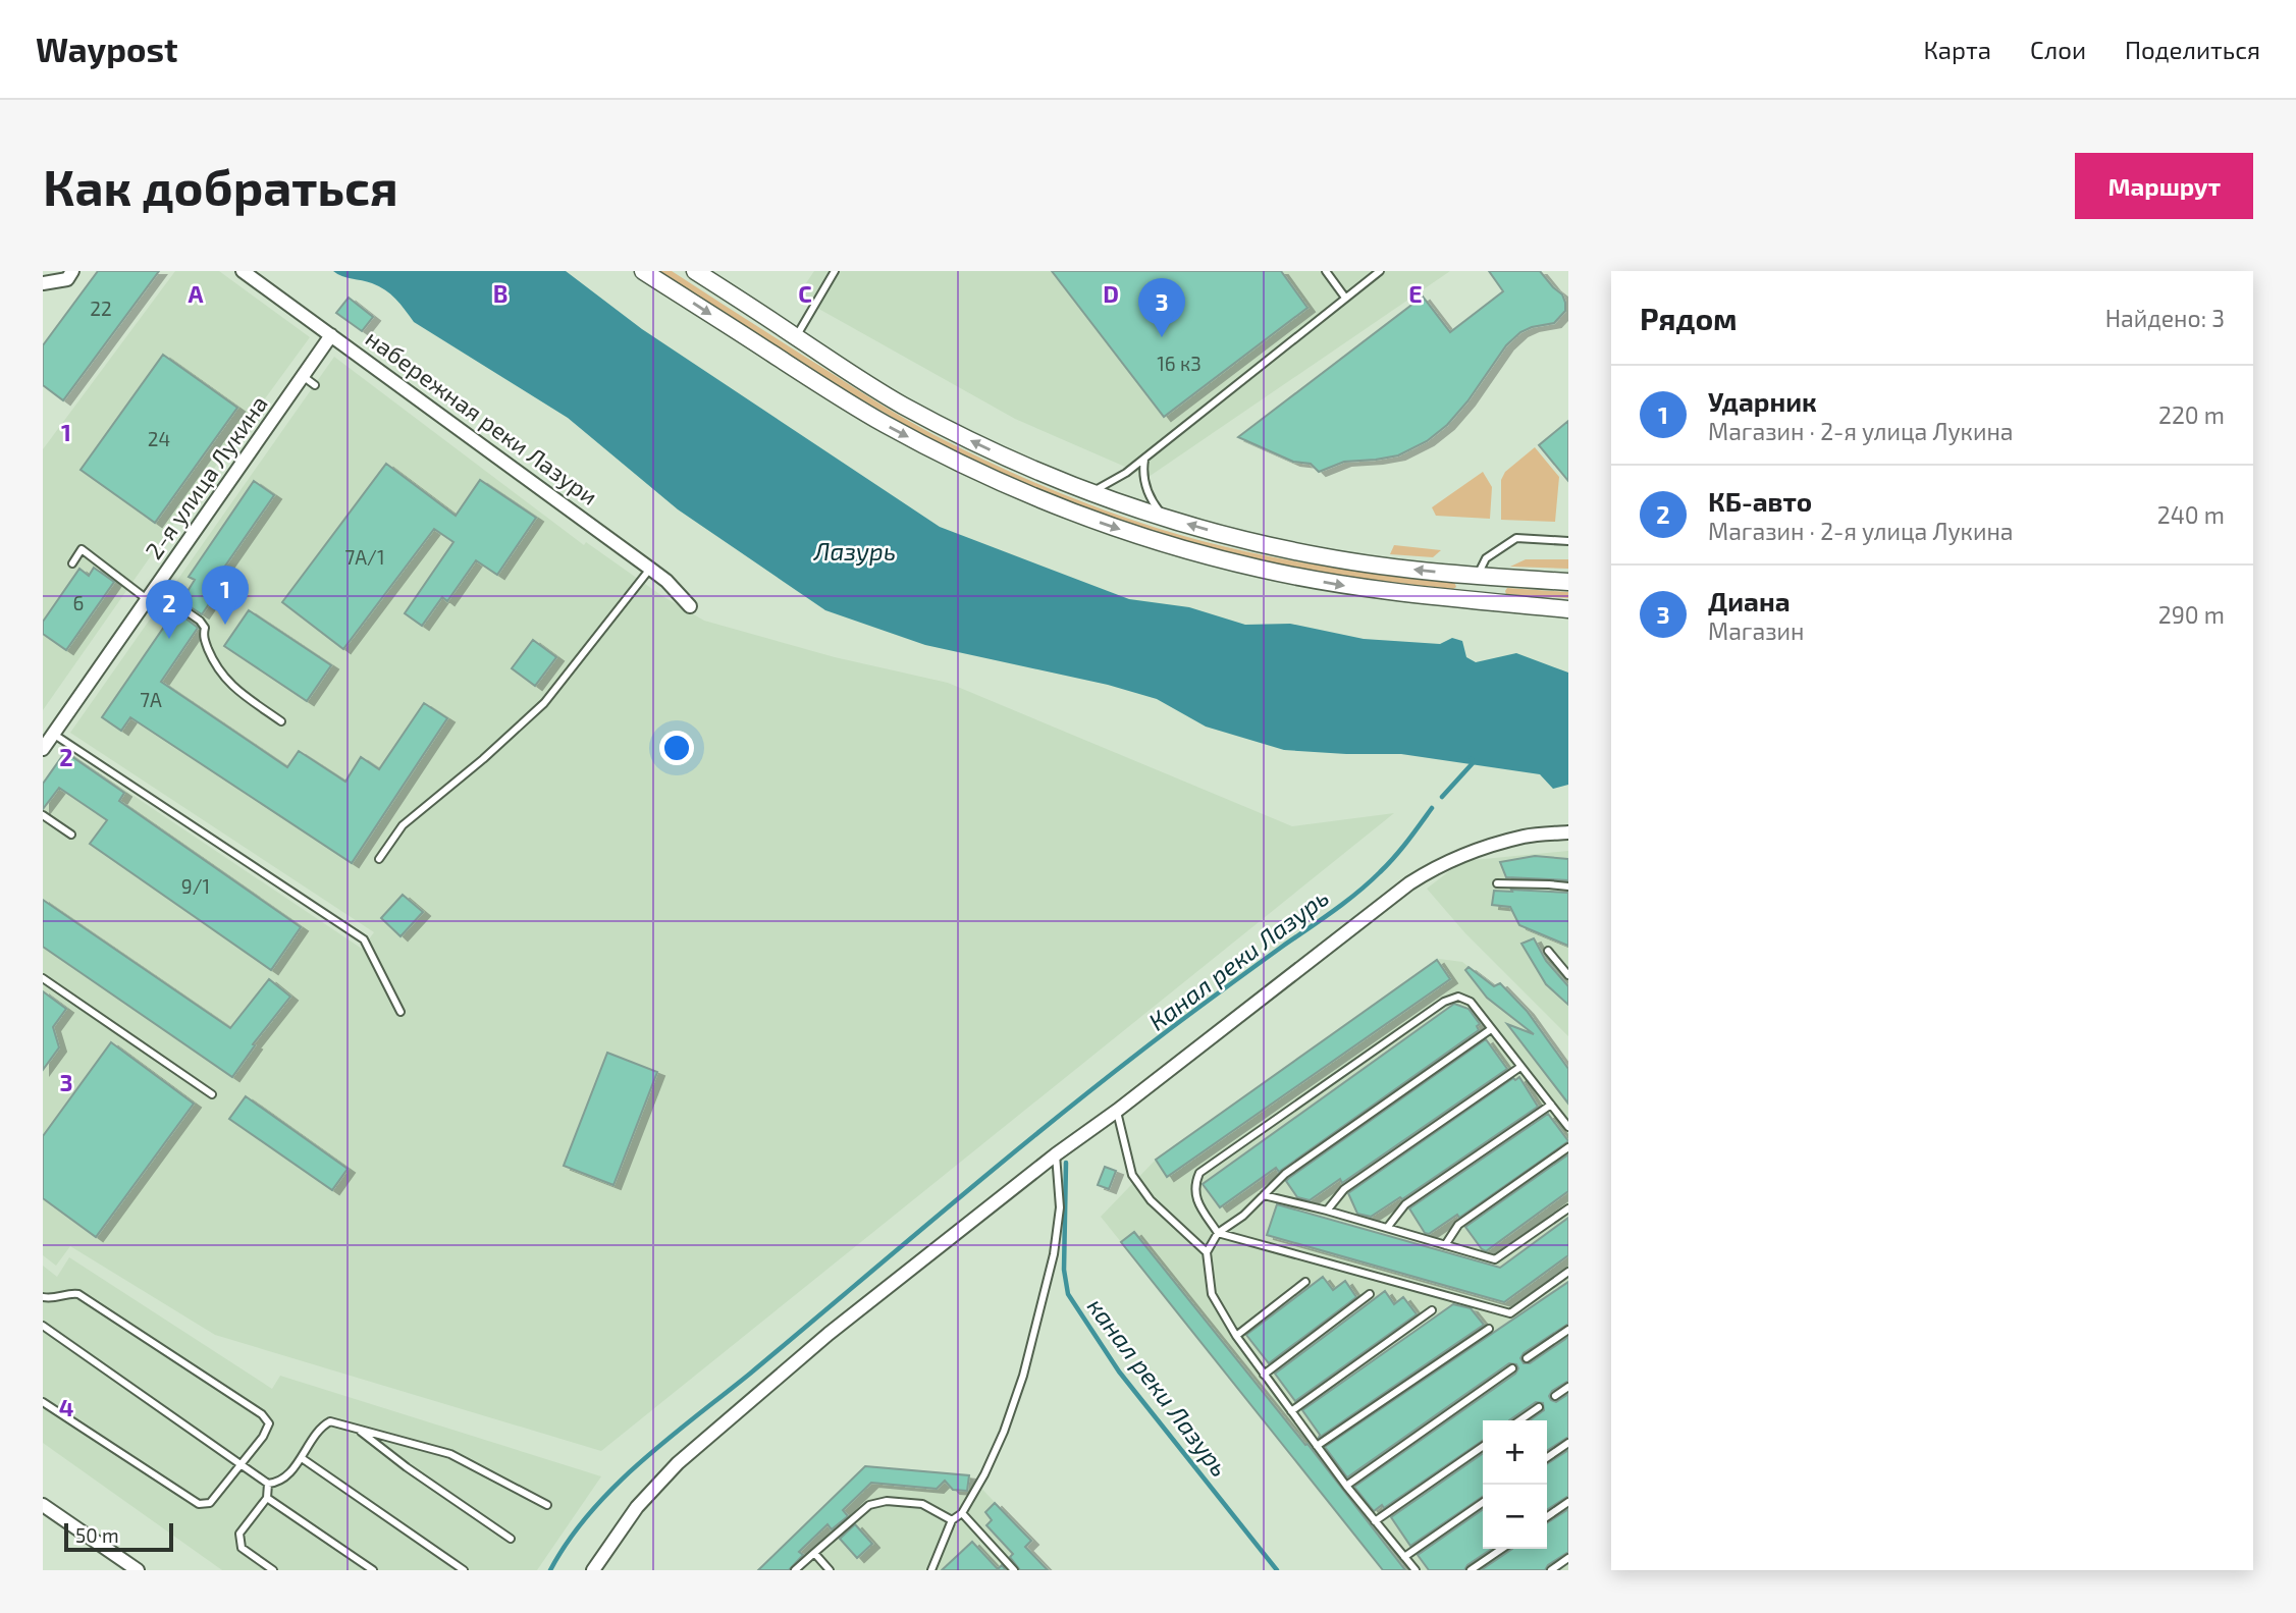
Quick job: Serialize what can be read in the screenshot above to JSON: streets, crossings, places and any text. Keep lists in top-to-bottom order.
{
  "streets": {
    "street": ["набережная реки Лазури", "2-я улица Лукина"]
  },
  "crossings": [
    ["набережная реки Лазури", "2-я улица Лукина"]
  ],
  "water": ["Лазурь", "Канал реки Лазурь", "канал реки Лазурь"],
  "house_numbers": [
    "22",
    "16 к3",
    "24",
    "7А/1",
    "6",
    "7А",
    "9/1"
  ],
  "scale_bar": "50 m",
  "page": {
    "header": "Waypost",
    "nav": ["Карта", "Слои", "Поделиться"],
    "buttons": "Маршрут",
    "title": "Как добраться",
    "heading": ["Рядом", "Найдено: 3"],
    "pins": ["3", "1", "2"],
    "list": [
      {
        "mark": "1",
        "name": "Ударник",
        "note": "Магазин · 2-я улица Лукина",
        "value": "220 m"
      },
      {
        "mark": "2",
        "name": "КБ-авто",
        "note": "Магазин · 2-я улица Лукина",
        "value": "240 m"
      },
      {
        "mark": "3",
        "name": "Диана",
        "note": "Магазин",
        "value": "290 m"
      }
    ],
    "map_buttons": ["+", "−"],
    "scale": "50 m"
  },
  "grid": {
    "columns": [
      "A",
      "B",
      "C",
      "D",
      "E"
    ],
    "rows": [
      "1",
      "2",
      "3",
      "4"
    ]
  }
}
